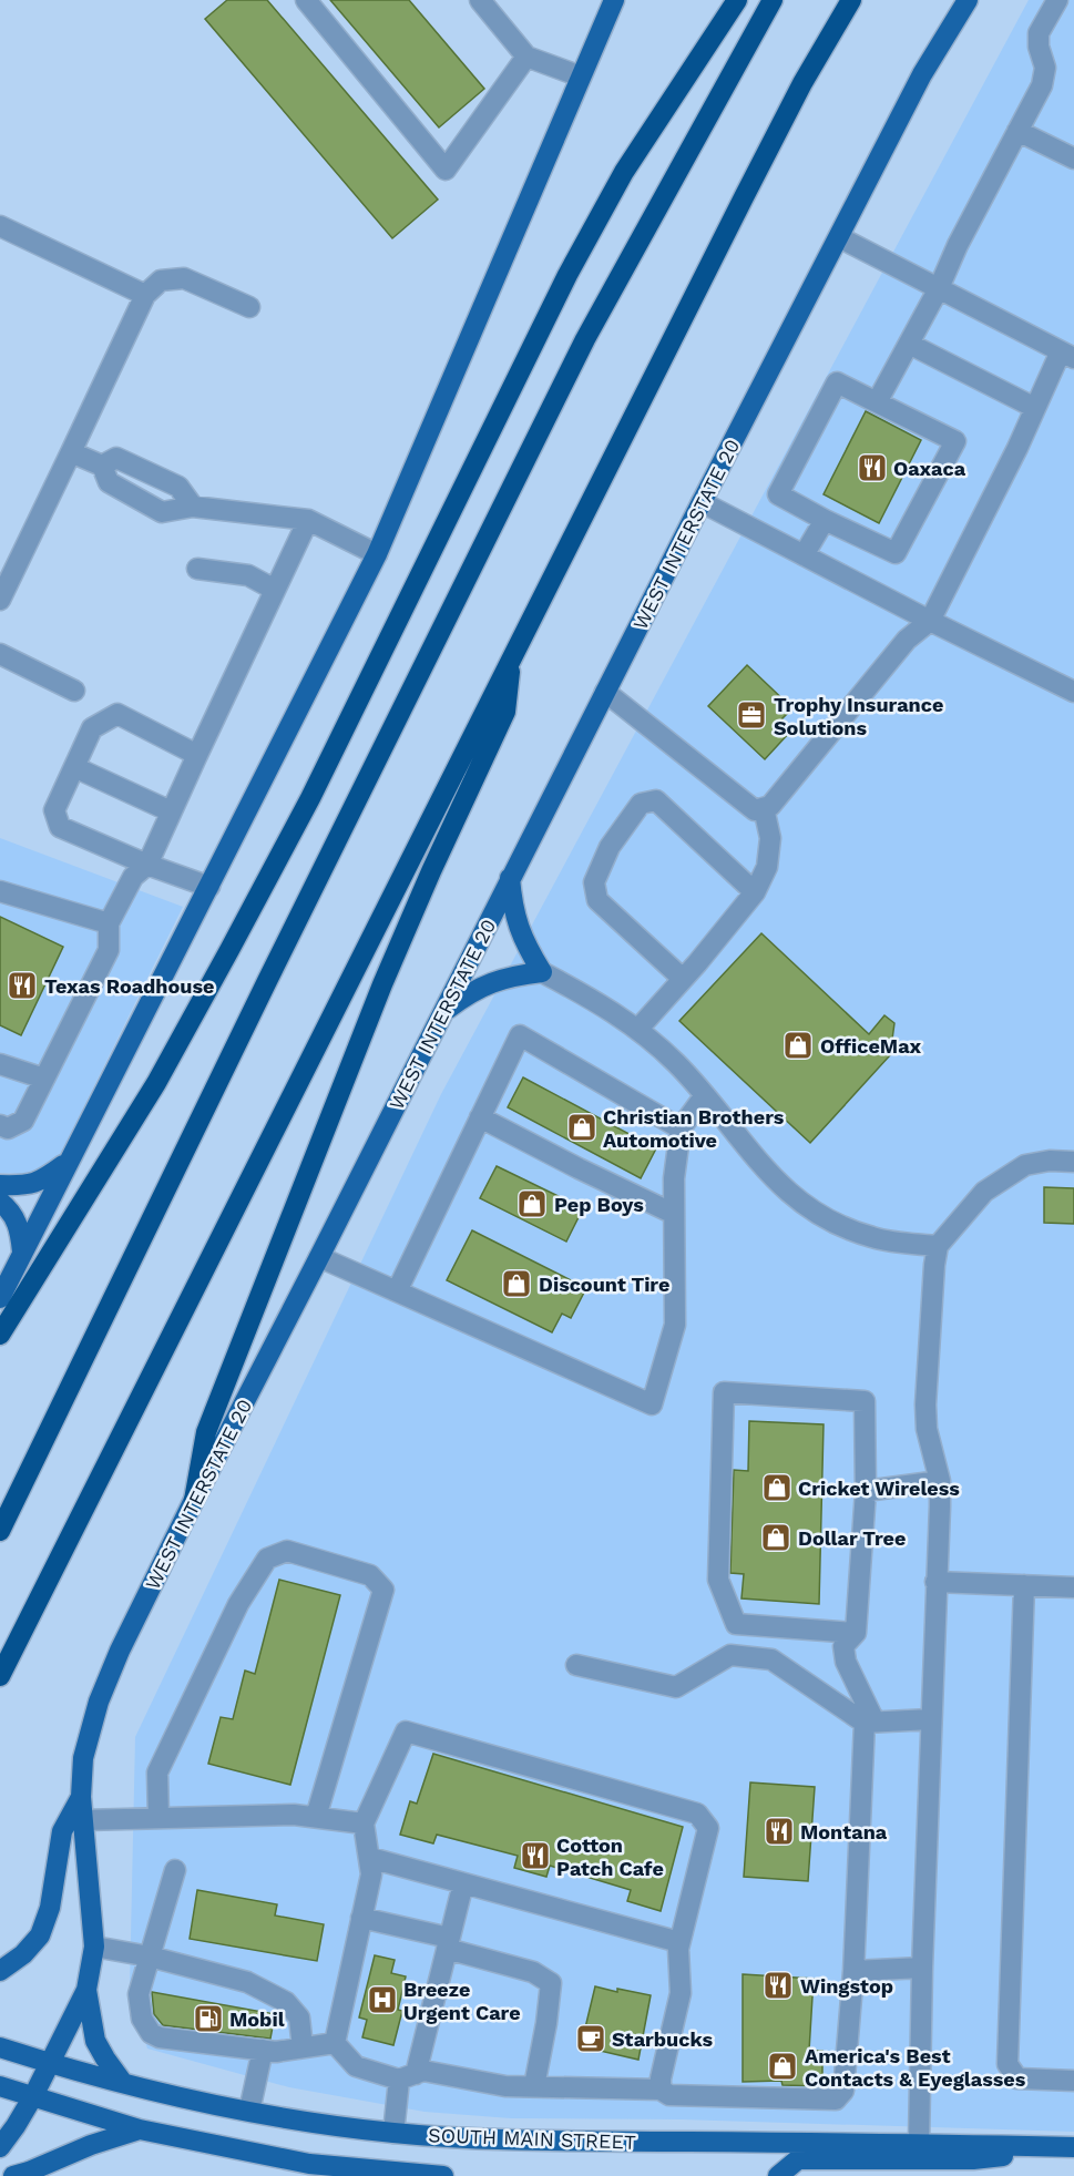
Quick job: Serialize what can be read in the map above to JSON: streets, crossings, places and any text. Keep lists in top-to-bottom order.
{
  "streets": {
    "main road": ["WEST INTERSTATE 20", "SOUTH MAIN STREET"]
  },
  "crossings": [
    ["WEST INTERSTATE 20", "SOUTH MAIN STREET"]
  ],
  "places": {
    "restaurant": [
      "Oaxaca",
      "Texas Roadhouse",
      "Montana",
      "Cotton Patch Cafe",
      "Wingstop"
    ],
    "office": ["Trophy Insurance Solutions"],
    "shop": [
      "OfficeMax",
      "Christian Brothers Automotive",
      "Pep Boys",
      "Discount Tire",
      "Cricket Wireless",
      "Dollar Tree",
      "America's Best Contacts & Eyeglasses"
    ],
    "hospital": ["Breeze Urgent Care"],
    "fuel station": ["Mobil"],
    "cafe": ["Starbucks"]
  }
}
